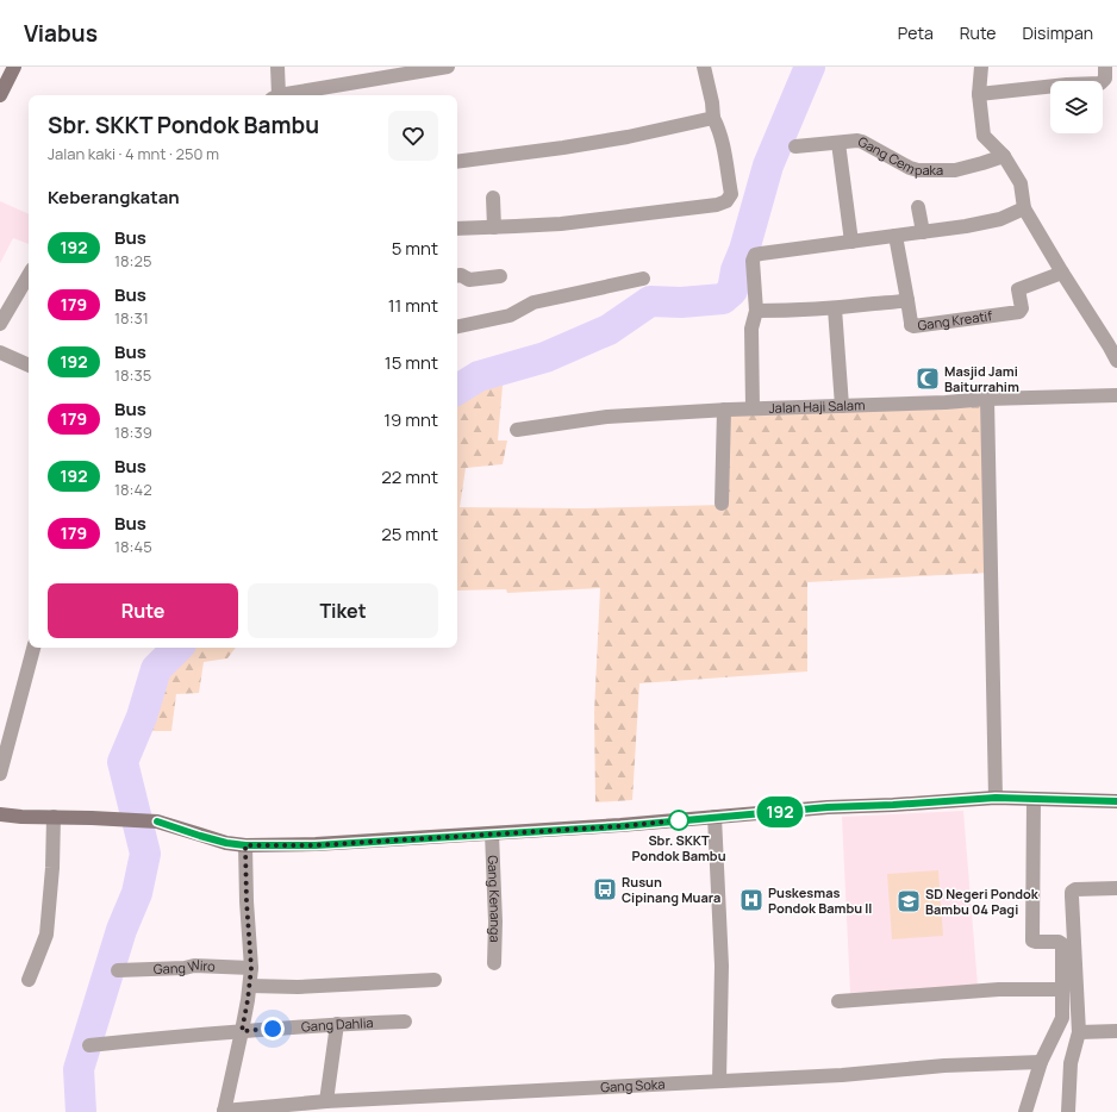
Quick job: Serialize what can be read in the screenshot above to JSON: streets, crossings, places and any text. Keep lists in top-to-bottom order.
{
  "streets": {
    "street": [
      "Gang Cempaka",
      "Gang Kreatif",
      "Jalan Haji Salam",
      "Gang Kenanga",
      "Gang Wiro",
      "Gang Dahlia",
      "Gang Soka"
    ]
  },
  "places": {
    "mosque": ["Masjid Jami Baiturrahim"],
    "other": ["Sbr. SKKT Pondok Bambu"],
    "bus stop": ["Rusun Cipinang Muara"],
    "hospital": ["Puskesmas Pondok Bambu II"],
    "school or university": ["SD Negeri Pondok Bambu 04 Pagi"]
  },
  "lines": ["bus line 192"],
  "page": {
    "header": "Viabus",
    "nav": ["Peta", "Rute", "Disimpan"],
    "on_map": "192",
    "heading": [
      ["Sbr. SKKT Pondok Bambu", "Jalan kaki · 4 mnt · 250 m"],
      "Keberangkatan"
    ],
    "list": [
      {
        "mark": "192",
        "name": "Bus",
        "note": "18:25",
        "value": "5 mnt"
      },
      {
        "mark": "179",
        "name": "Bus",
        "note": "18:31",
        "value": "11 mnt"
      },
      {
        "mark": "192",
        "name": "Bus",
        "note": "18:35",
        "value": "15 mnt"
      },
      {
        "mark": "179",
        "name": "Bus",
        "note": "18:39",
        "value": "19 mnt"
      },
      {
        "mark": "192",
        "name": "Bus",
        "note": "18:42",
        "value": "22 mnt"
      },
      {
        "mark": "179",
        "name": "Bus",
        "note": "18:45",
        "value": "25 mnt"
      }
    ],
    "buttons": ["Rute", "Tiket"]
  }
}
